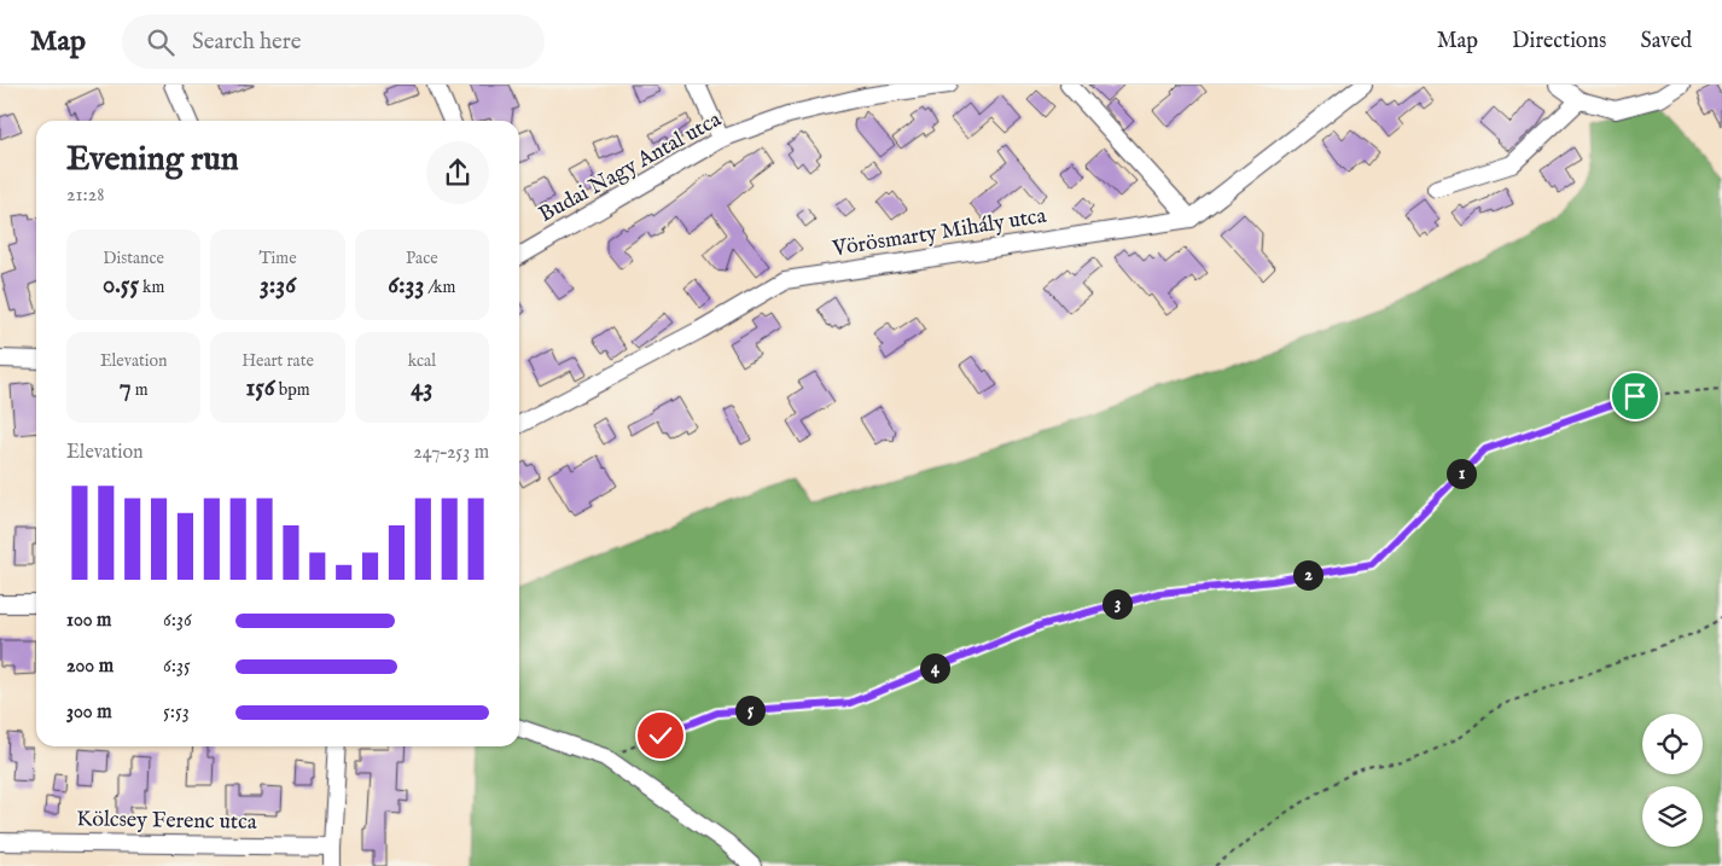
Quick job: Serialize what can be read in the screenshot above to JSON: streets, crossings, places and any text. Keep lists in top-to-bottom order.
{
  "streets": {
    "street": ["Budai Nagy Antal utca", "Vörösmarty Mihály utca", "Kölcsey Ferenc utca"]
  },
  "page": {
    "header": "Map",
    "search": "Search here",
    "nav": ["Map", "Directions", "Saved"],
    "heading": ["Evening run", "21:28"],
    "stats": [
      ["Distance", "0.55 km"],
      ["Time", "3:36"],
      ["Pace", "6:33 /km"],
      ["Elevation", "7 m"],
      ["Heart rate", "156 bpm"],
      ["kcal", "43"]
    ],
    "chart": ["Elevation", "247–253 m"],
    "pins": [
      "1",
      "2",
      "3",
      "4",
      "5"
    ],
    "list": [
      {
        "name": "100 m",
        "note": "6:36"
      },
      {
        "name": "200 m",
        "note": "6:35"
      },
      {
        "name": "300 m",
        "note": "5:53"
      }
    ]
  }
}
